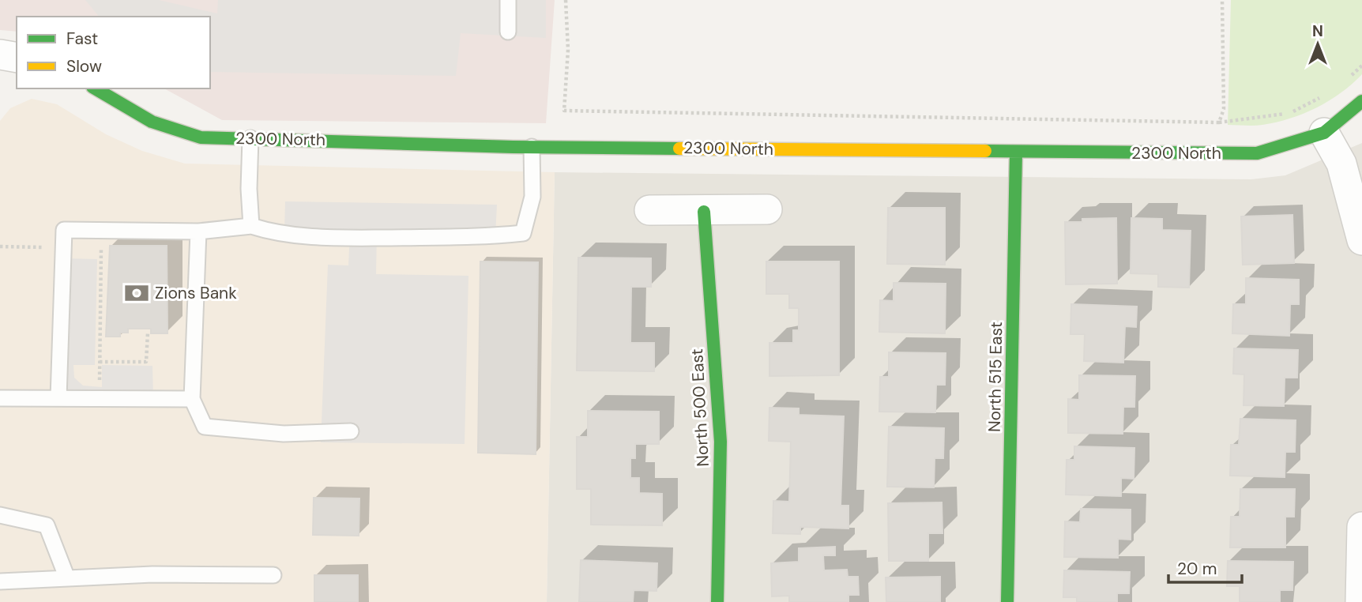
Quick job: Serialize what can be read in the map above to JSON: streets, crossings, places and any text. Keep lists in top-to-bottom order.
{
  "streets": {
    "street": ["2300 North", "North 515 East", "North 500 East"]
  },
  "crossings": [
    ["2300 North", "North 515 East"]
  ],
  "places": {
    "bank": ["Zions Bank"]
  },
  "legend": ["Fast", "Slow"],
  "scale_bar": "20 m",
  "north": "top"
}
